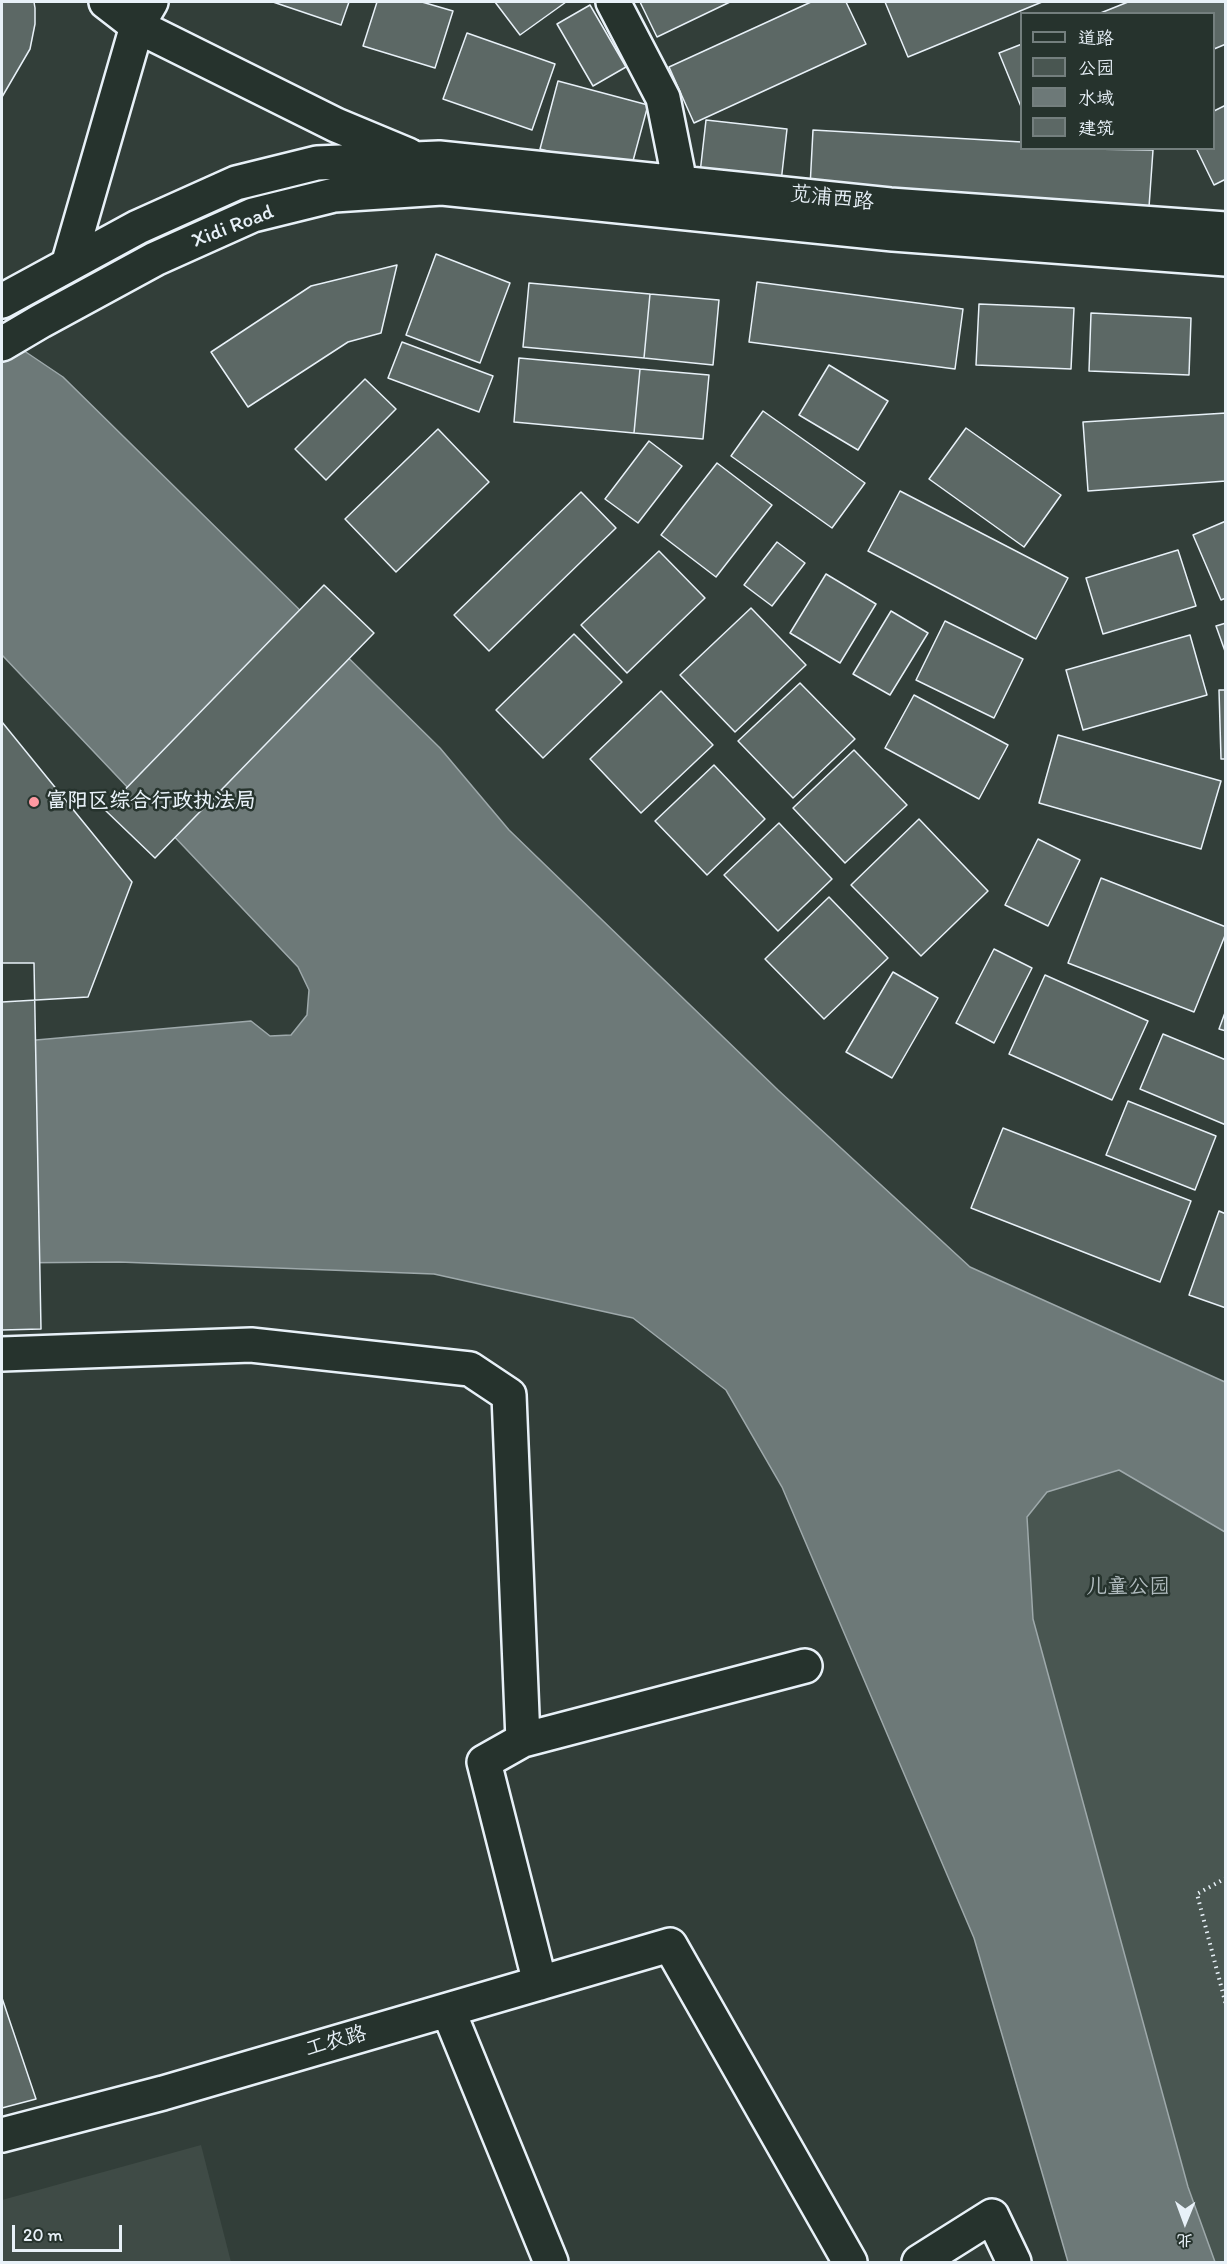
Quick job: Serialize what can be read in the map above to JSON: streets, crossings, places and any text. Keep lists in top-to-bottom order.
{
  "streets": {
    "street": ["苋浦西路", "Xidi Road", "工农路"]
  },
  "crossings": [
    ["苋浦西路", "Xidi Road"]
  ],
  "parks": ["儿童公园"],
  "places": ["富阳区综合行政执法局"],
  "legend": [
    "道路",
    "公园",
    "水域",
    "建筑"
  ],
  "scale_bar": "20 m",
  "north": "bottom"
}
